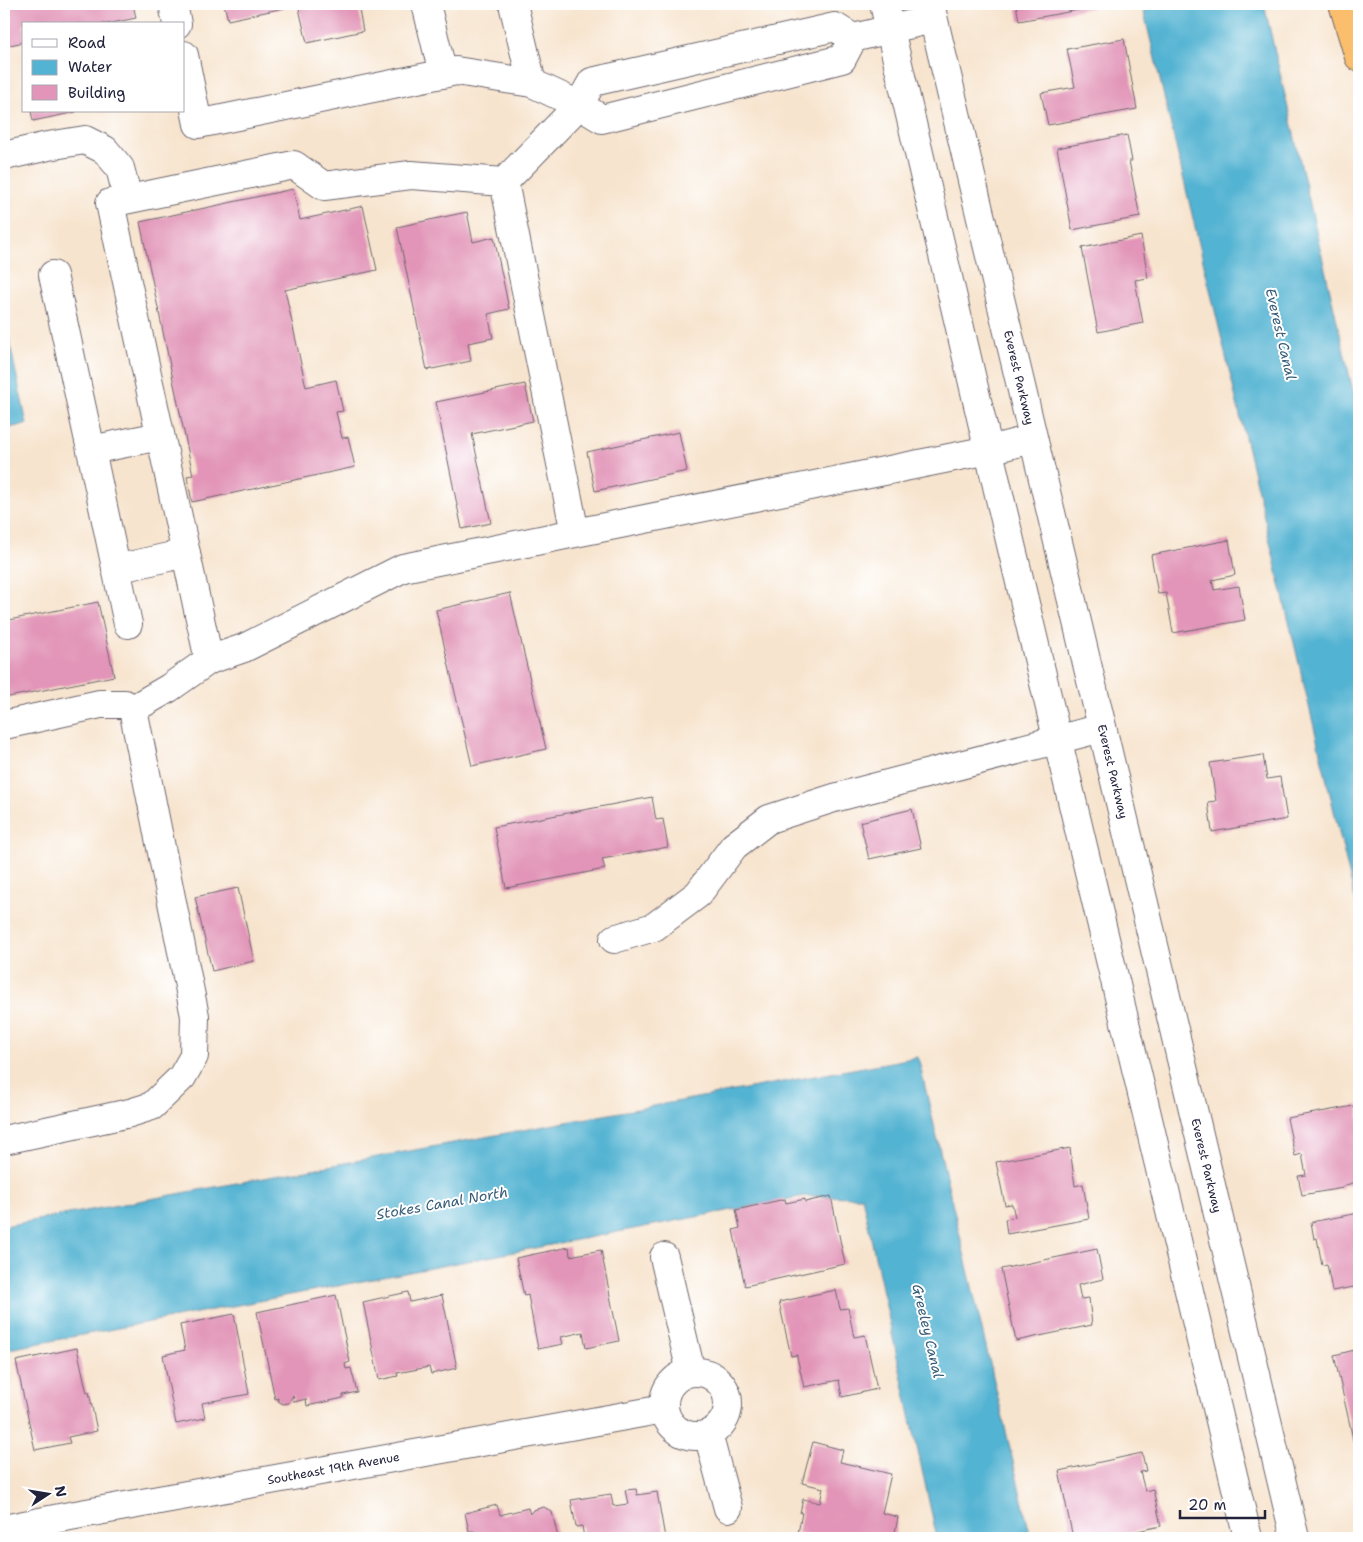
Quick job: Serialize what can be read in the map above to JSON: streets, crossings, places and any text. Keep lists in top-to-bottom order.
{
  "streets": {
    "street": ["Everest Parkway", "Southeast 19th Avenue"]
  },
  "water": ["Everest Canal", "Stokes Canal North", "Greeley Canal"],
  "legend": ["Road", "Water", "Building"],
  "scale_bar": "20 m",
  "north": "right"
}
